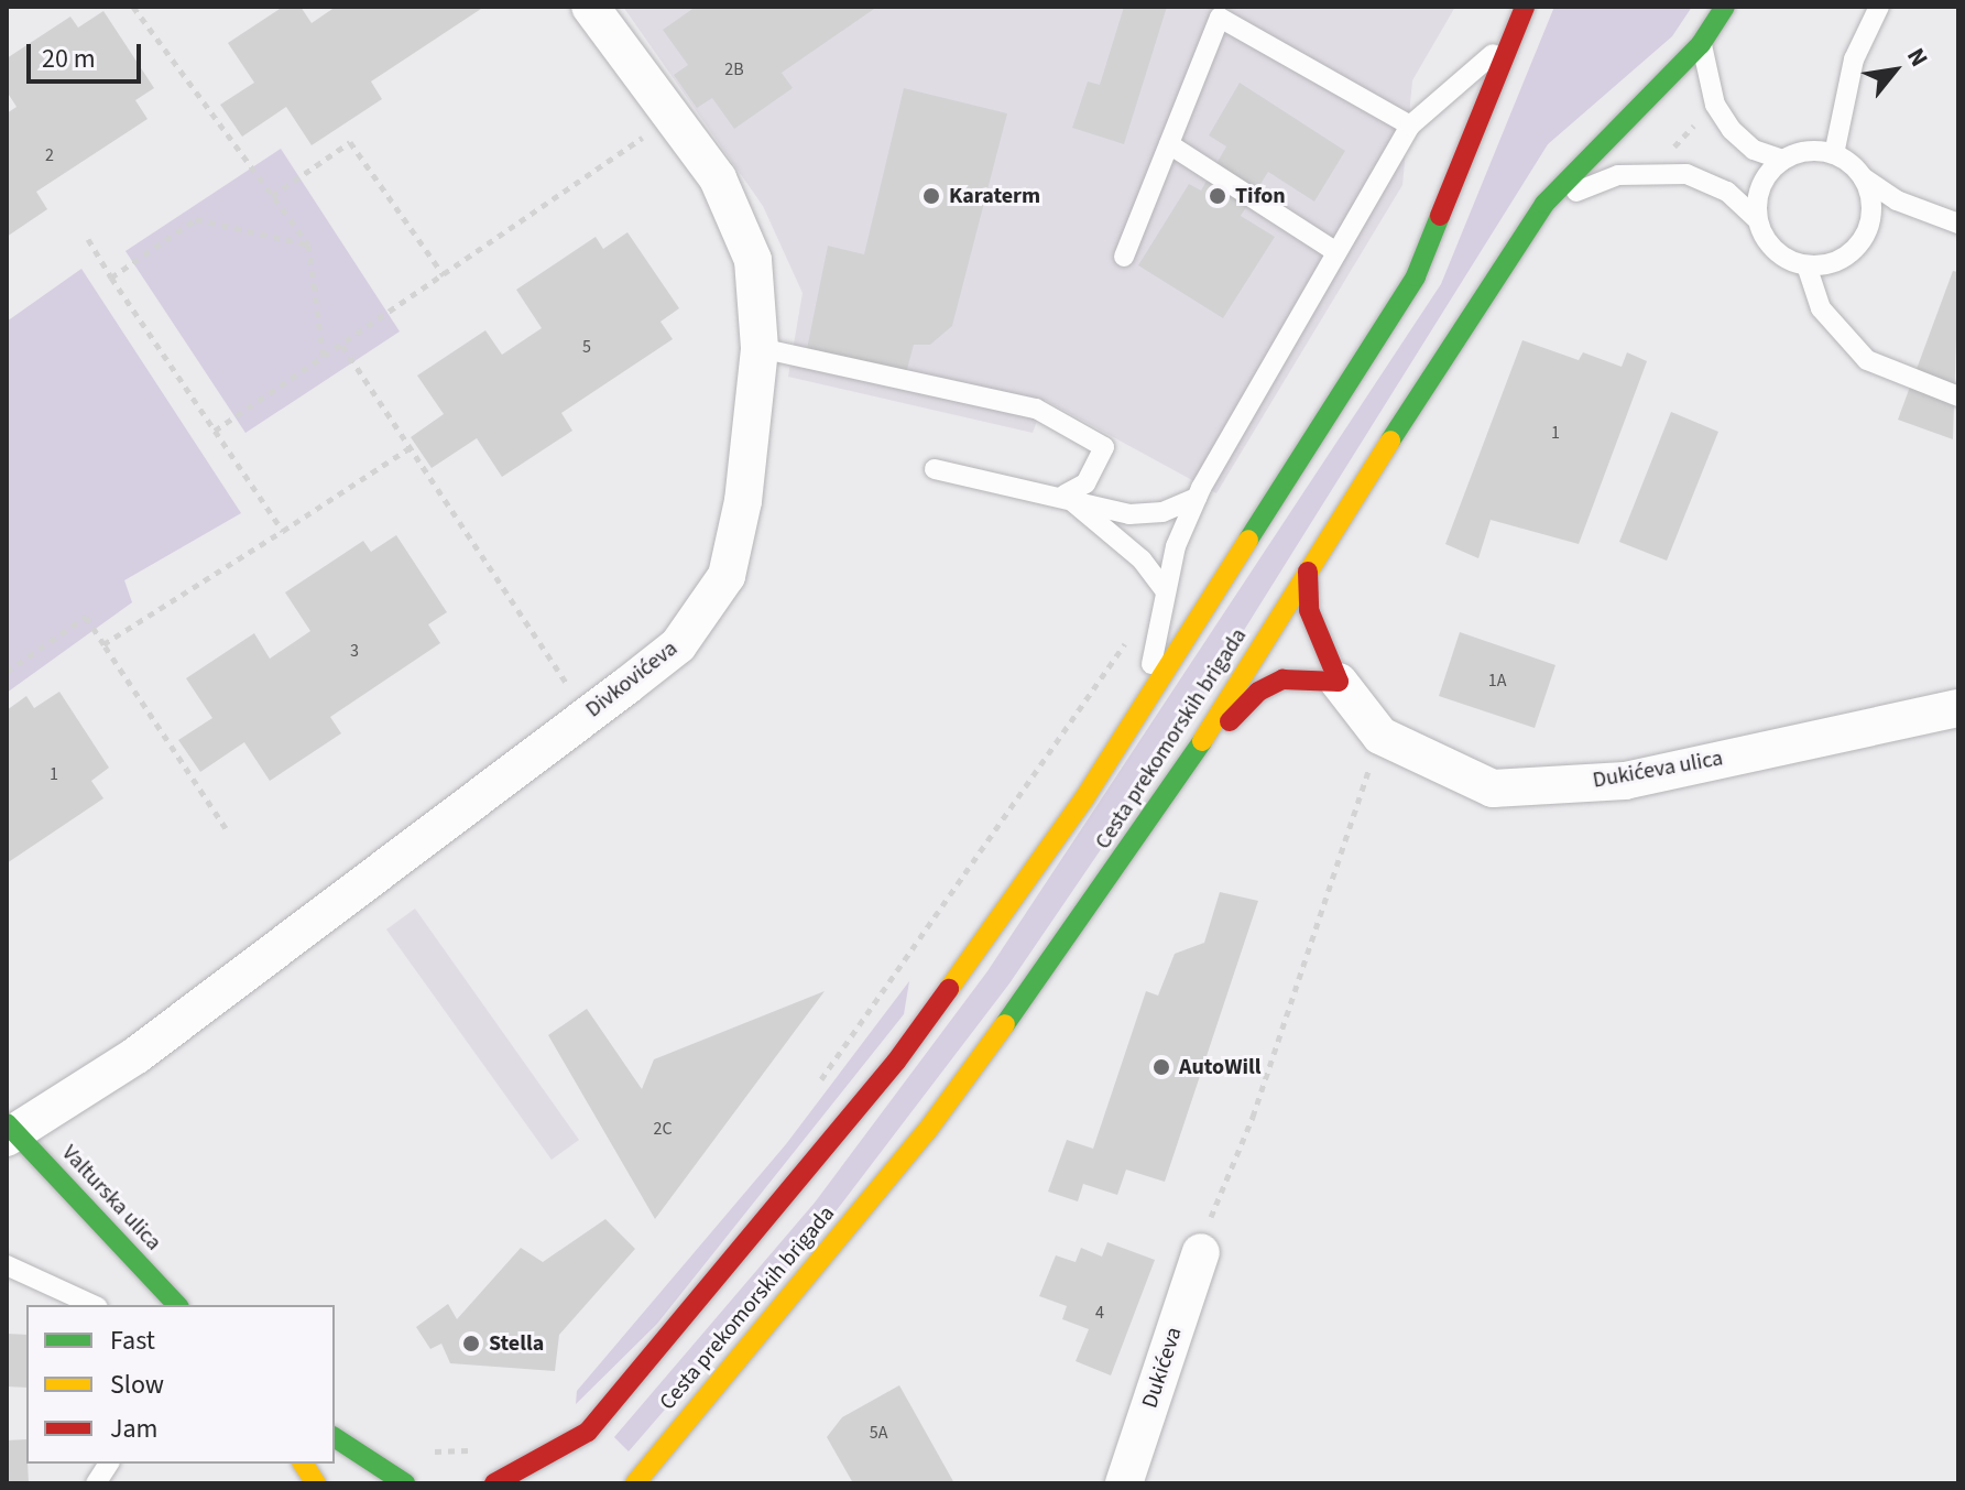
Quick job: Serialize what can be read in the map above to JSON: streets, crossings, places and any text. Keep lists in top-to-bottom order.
{
  "streets": {
    "main road": ["Cesta prekomorskih brigada", "Valturska ulica"],
    "street": ["Divkovićeva", "Dukićeva ulica", "Dukićeva"]
  },
  "crossings": [
    ["Divkovićeva", "Valturska ulica"]
  ],
  "places": [
    "Karaterm",
    "Tifon",
    "AutoWill",
    "Stella"
  ],
  "house_numbers": [
    "2B",
    "2",
    "5",
    "1",
    "3",
    "1A",
    "1",
    "2C",
    "4",
    "5A"
  ],
  "legend": ["Fast", "Slow", "Jam"],
  "scale_bar": "20 m",
  "north": "top right"
}
